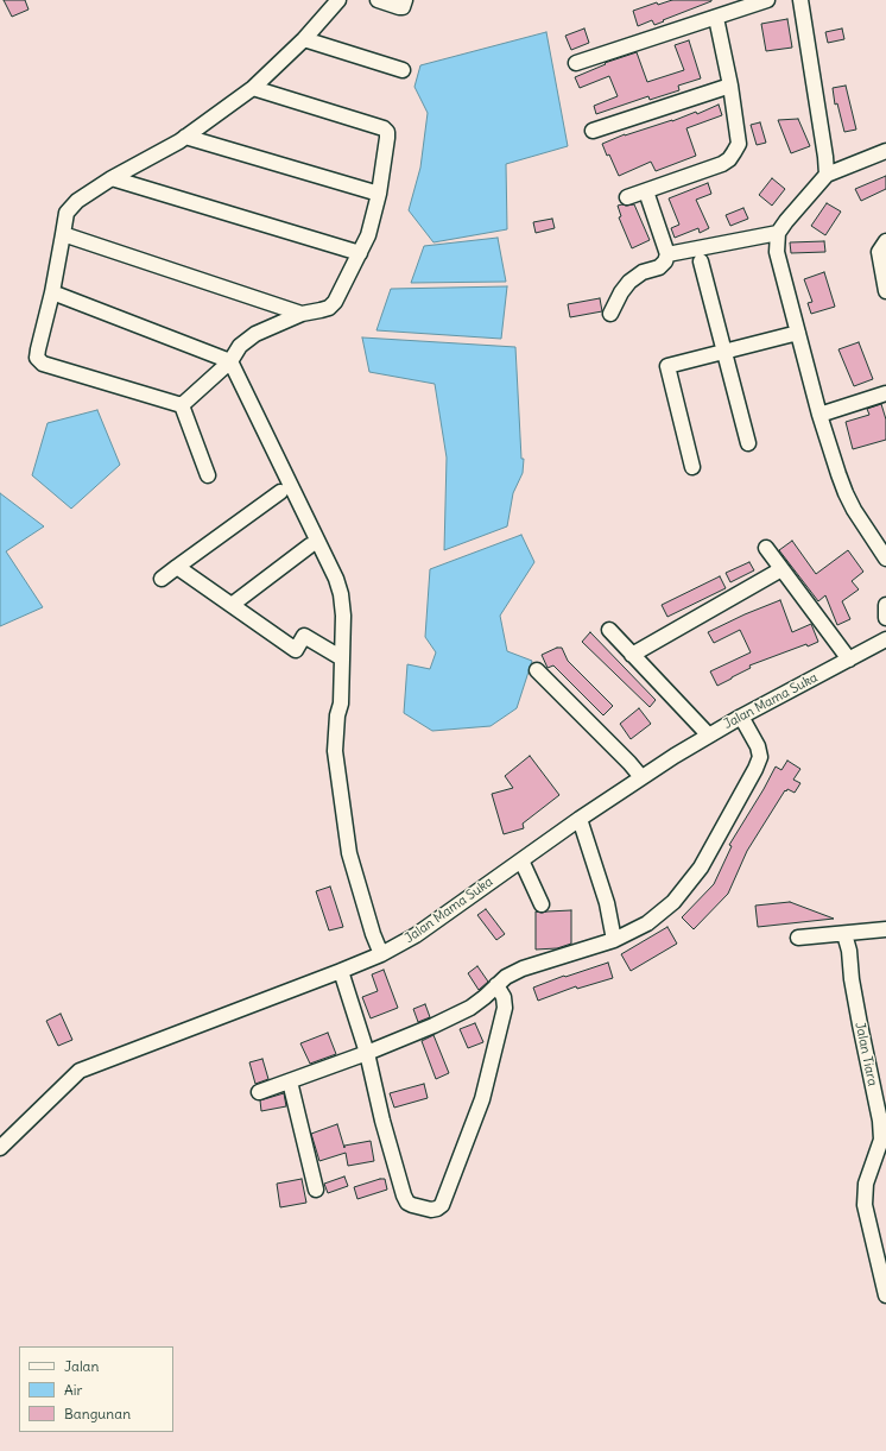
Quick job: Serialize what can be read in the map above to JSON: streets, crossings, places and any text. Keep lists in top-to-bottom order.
{
  "streets": {
    "street": ["Jalan Mama Suka", "Jalan Tiara"]
  },
  "legend": ["Jalan", "Air", "Bangunan"]
}
